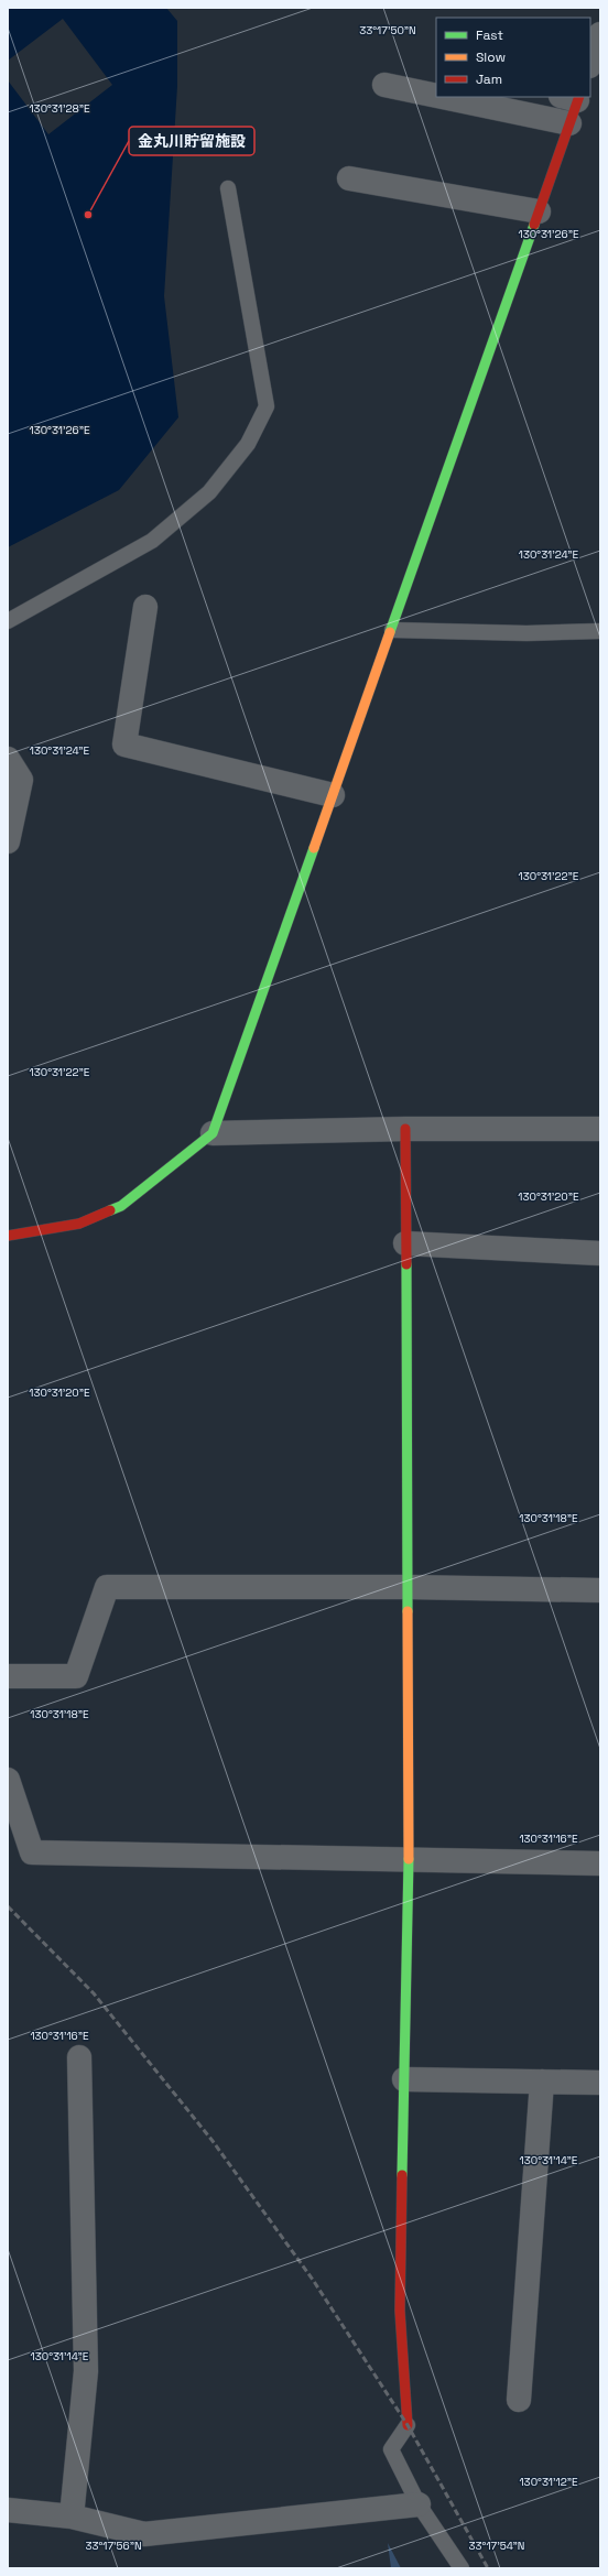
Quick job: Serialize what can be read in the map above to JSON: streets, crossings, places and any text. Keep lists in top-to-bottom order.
{
  "places": ["金丸川貯留施設"],
  "legend": ["Fast", "Slow", "Jam"],
  "coordinates": [
    "33°17'50\"N",
    "130°31'28\"E",
    "130°31'26\"E",
    "130°31'24\"E",
    "130°31'22\"E",
    "130°31'20\"E",
    "130°31'18\"E",
    "130°31'16\"E",
    "130°31'14\"E",
    "130°31'12\"E",
    "33°17'56\"N",
    "33°17'54\"N"
  ]
}
